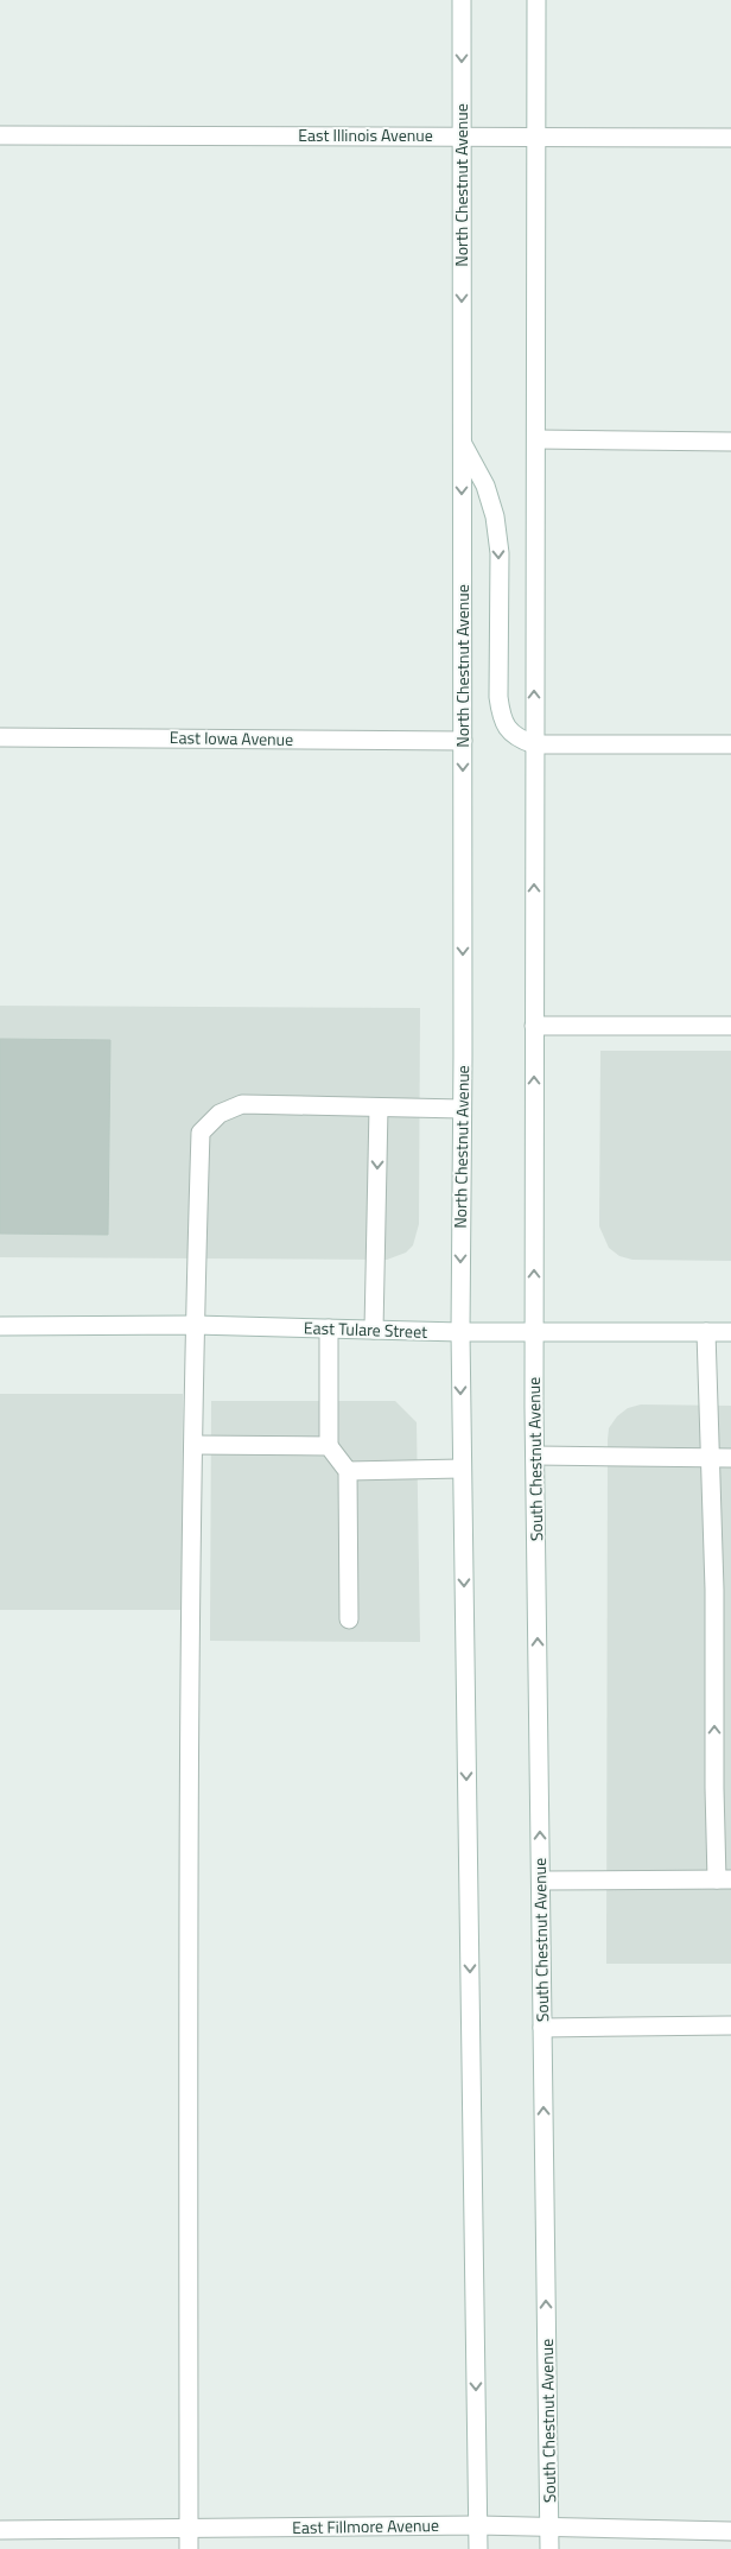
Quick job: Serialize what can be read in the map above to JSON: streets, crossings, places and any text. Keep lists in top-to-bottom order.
{
  "streets": {
    "main road": [
      "East Illinois Avenue",
      "North Chestnut Avenue",
      "East Iowa Avenue",
      "East Tulare Street",
      "South Chestnut Avenue",
      "East Fillmore Avenue"
    ]
  },
  "crossings": [
    ["East Illinois Avenue", "North Chestnut Avenue"],
    ["North Chestnut Avenue", "East Iowa Avenue"],
    ["North Chestnut Avenue", "East Tulare Street"],
    ["East Tulare Street", "South Chestnut Avenue"],
    ["South Chestnut Avenue", "East Fillmore Avenue"]
  ]
}
